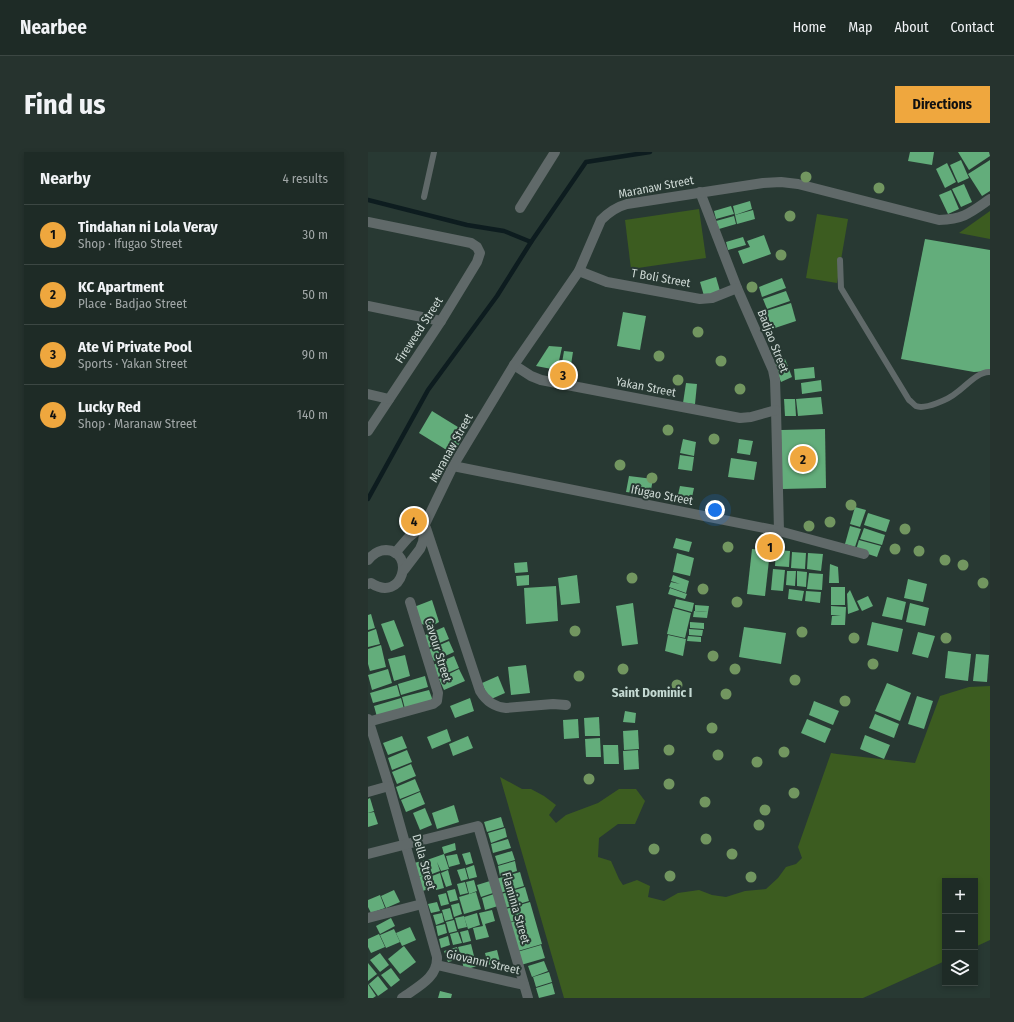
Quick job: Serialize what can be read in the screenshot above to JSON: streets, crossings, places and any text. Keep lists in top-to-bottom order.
{
  "streets": {
    "street": [
      "Maranaw Street",
      "T Boli Street",
      "Fireweed Street",
      "Badjao Street",
      "Yakan Street",
      "Ifugao Street",
      "Cavour Street",
      "Della Street",
      "Flaminia Street",
      "Giovanni Street"
    ]
  },
  "crossings": [
    ["Maranaw Street", "T Boli Street"],
    ["Maranaw Street", "Badjao Street"],
    ["Maranaw Street", "Yakan Street"],
    ["Maranaw Street", "Ifugao Street"],
    ["T Boli Street", "Badjao Street"],
    ["Badjao Street", "Yakan Street"],
    ["Badjao Street", "Ifugao Street"],
    ["Cavour Street", "Della Street"],
    ["Della Street", "Flaminia Street"],
    ["Della Street", "Giovanni Street"],
    ["Flaminia Street", "Giovanni Street"]
  ],
  "districts": ["Saint Dominic I"],
  "page": {
    "header": "Nearbee",
    "nav": [
      "Home",
      "Map",
      "About",
      "Contact"
    ],
    "buttons": "Directions",
    "title": "Find us",
    "heading": ["Nearby", "4 results"],
    "list": [
      {
        "mark": "1",
        "name": "Tindahan ni Lola Veray",
        "note": "Shop · Ifugao Street",
        "value": "30 m"
      },
      {
        "mark": "2",
        "name": "KC Apartment",
        "note": "Place · Badjao Street",
        "value": "50 m"
      },
      {
        "mark": "3",
        "name": "Ate Vi Private Pool",
        "note": "Sports · Yakan Street",
        "value": "90 m"
      },
      {
        "mark": "4",
        "name": "Lucky Red",
        "note": "Shop · Maranaw Street",
        "value": "140 m"
      }
    ],
    "pins": [
      "3",
      "2",
      "4",
      "1"
    ],
    "map_buttons": ["+", "−"]
  }
}
